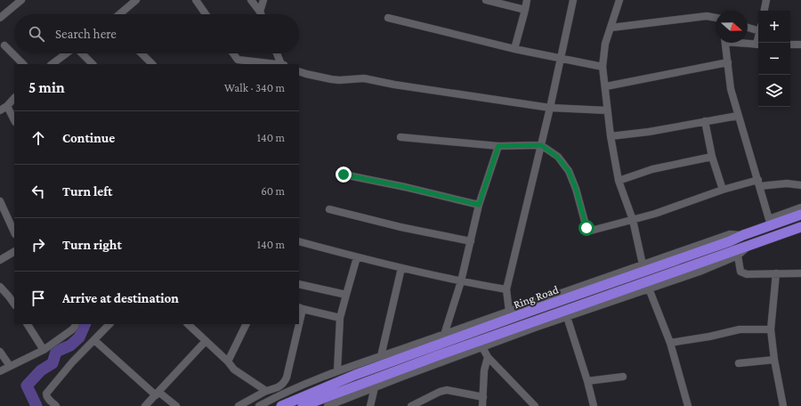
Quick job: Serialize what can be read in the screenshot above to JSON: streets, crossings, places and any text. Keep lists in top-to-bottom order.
{
  "streets": {
    "highway": ["Ring Road"]
  },
  "north": "right",
  "page": {
    "map_buttons": ["+", "−"],
    "search": "Search here",
    "heading": ["5 min", "Walk · 340 m"],
    "list": [
      ["Continue", "140 m"],
      ["Turn left", "60 m"],
      ["Turn right", "140 m"],
      "Arrive at destination"
    ]
  }
}
